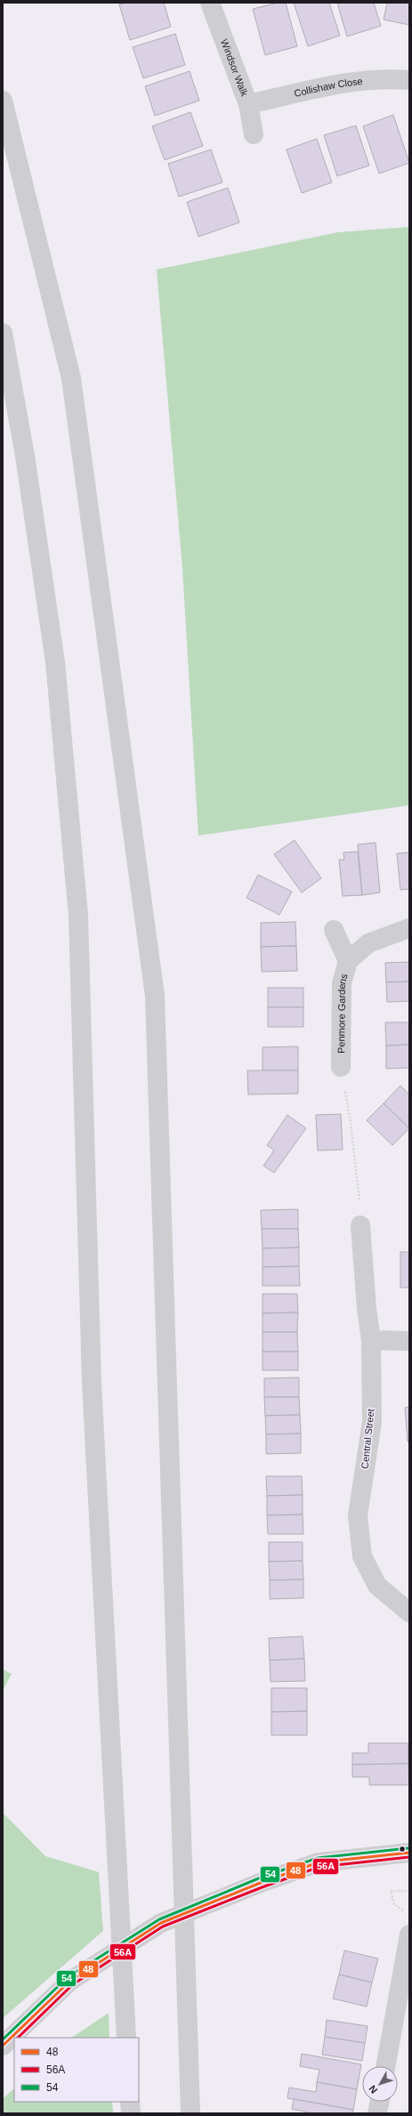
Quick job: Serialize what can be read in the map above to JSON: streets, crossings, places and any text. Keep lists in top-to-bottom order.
{
  "streets": {
    "main road": [
      "Windsor Walk",
      "Collishaw Close",
      "Penmore Gardens",
      "Central Street"
    ]
  },
  "crossings": [
    ["Windsor Walk", "Collishaw Close"]
  ],
  "lines": ["transit line 54", "transit line 48", "transit line 56A"],
  "legend": ["48", "56A", "54"],
  "north": "bottom left"
}
